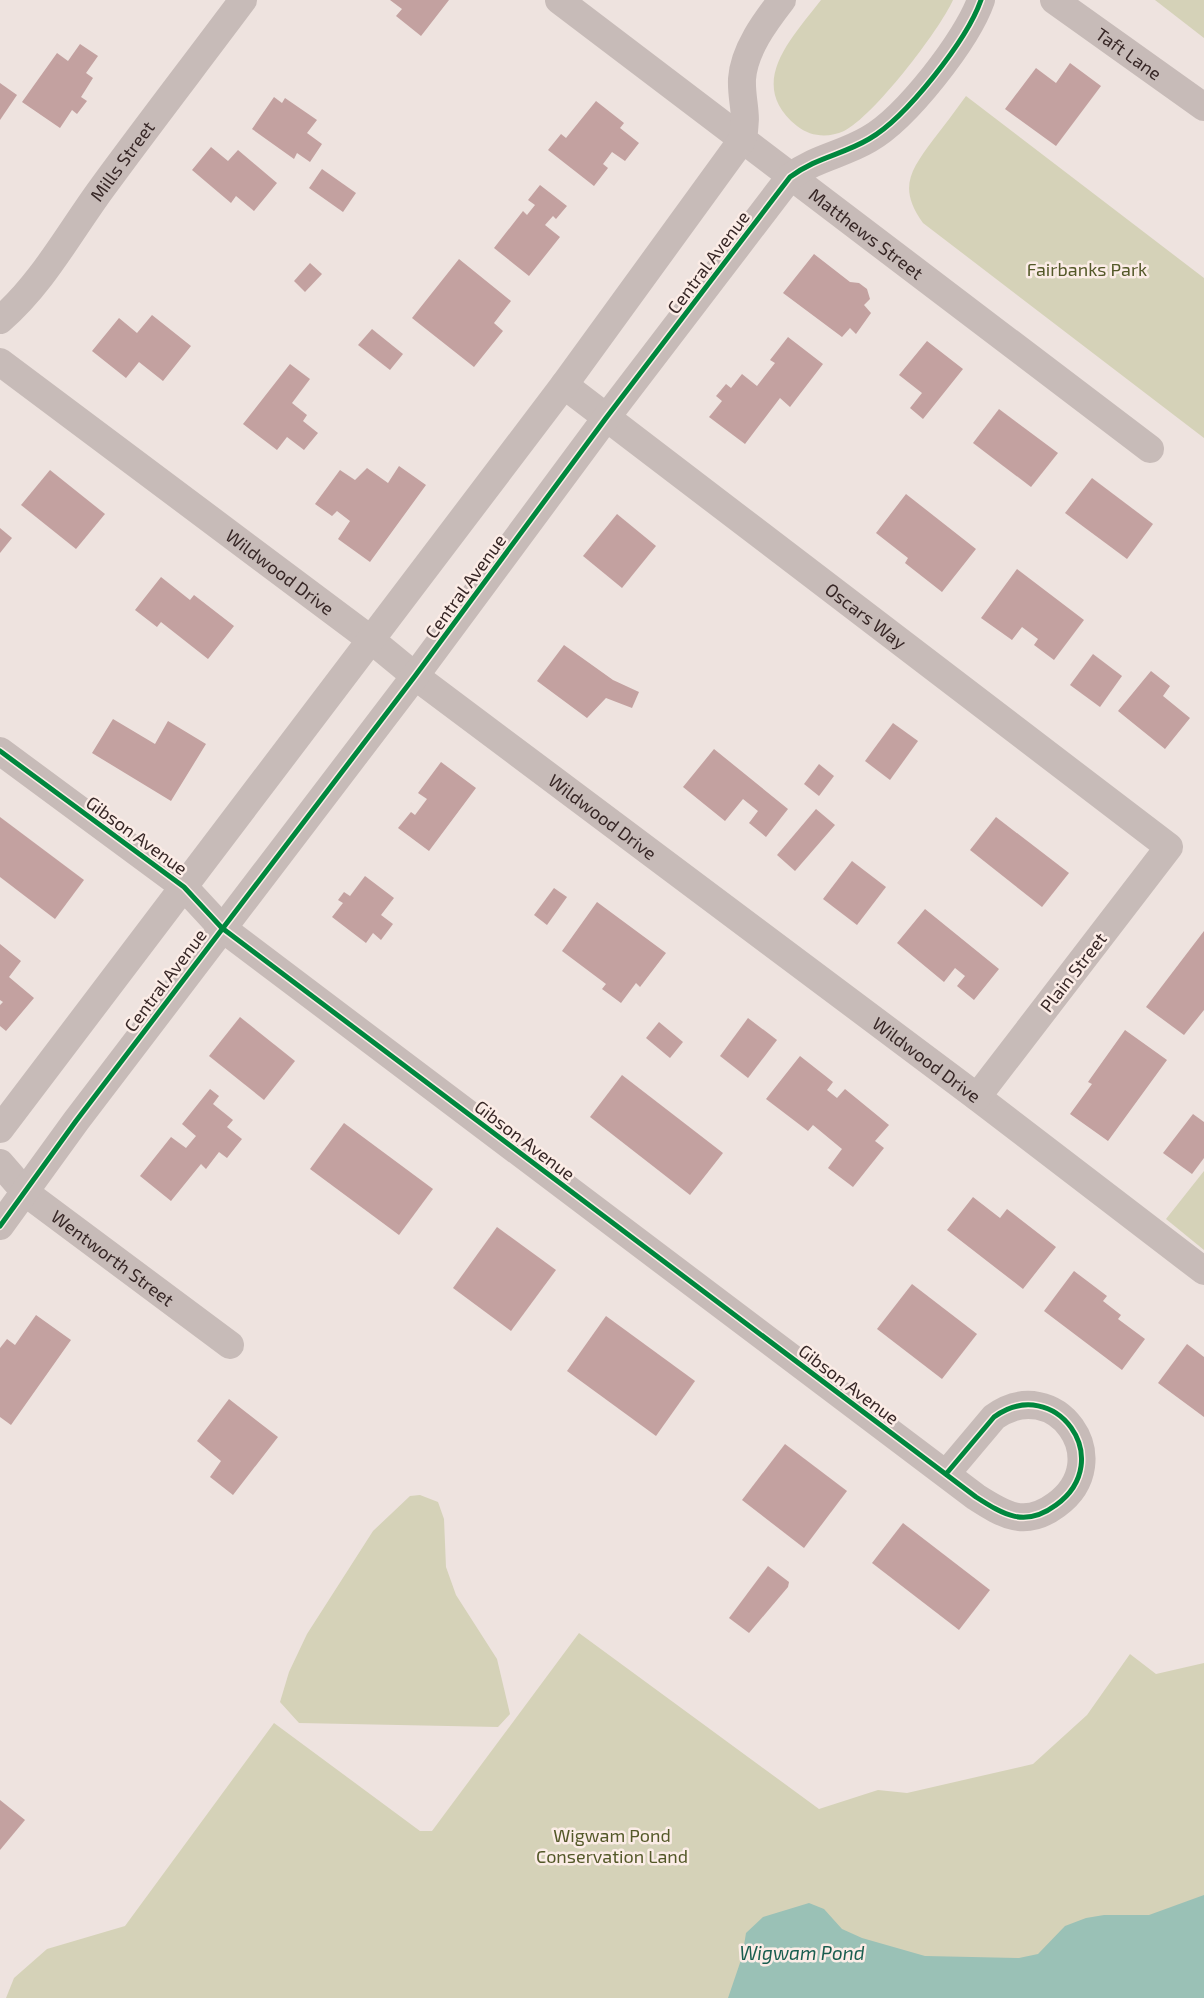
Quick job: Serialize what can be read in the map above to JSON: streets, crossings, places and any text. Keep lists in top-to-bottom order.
{
  "streets": {
    "street": [
      "Taft Lane",
      "Mills Street",
      "Matthews Street",
      "Central Avenue",
      "Wildwood Drive",
      "Oscars Way",
      "Gibson Avenue",
      "Plain Street",
      "Wentworth Street"
    ]
  },
  "crossings": [
    ["Matthews Street", "Central Avenue"],
    ["Central Avenue", "Wildwood Drive"],
    ["Central Avenue", "Oscars Way"],
    ["Central Avenue", "Gibson Avenue"],
    ["Central Avenue", "Wentworth Street"],
    ["Wildwood Drive", "Plain Street"],
    ["Oscars Way", "Plain Street"]
  ],
  "water": ["Wigwam Pond"],
  "parks": ["Fairbanks Park", "Wigwam Pond Conservation Land"]
}
